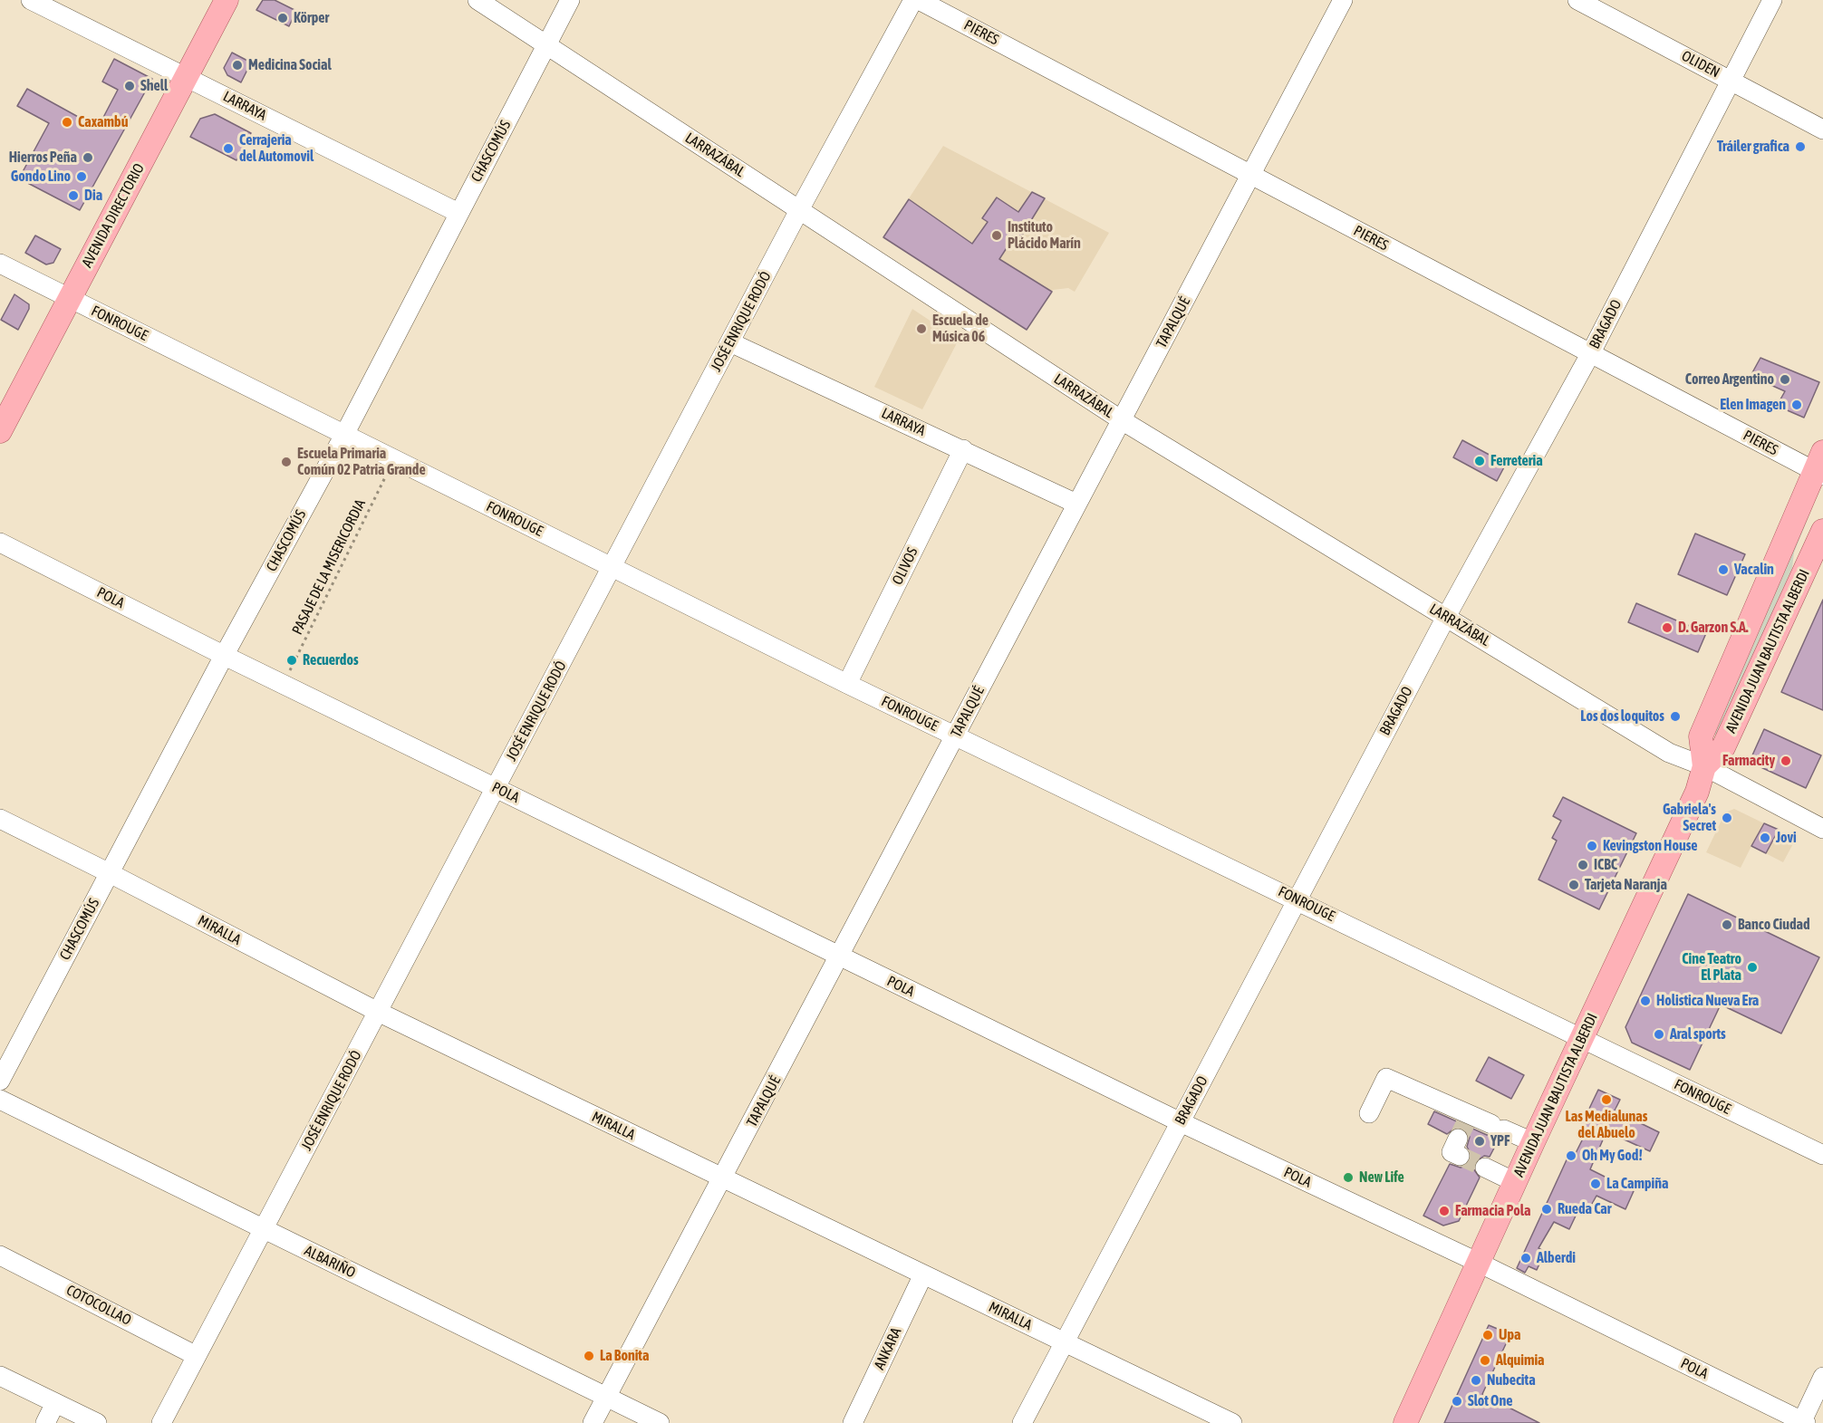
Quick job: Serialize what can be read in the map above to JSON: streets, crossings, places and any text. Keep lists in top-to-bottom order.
{
  "streets": {
    "main road": ["AVENIDA DIRECTORIO", "AVENIDA JUAN BAUTISTA ALBERDI"],
    "street": [
      "PIERES",
      "OLIDEN",
      "LARRAYA",
      "CHASCOMÚS",
      "LARRAZÁBAL",
      "JOSÉ ENRIQUE RODÓ",
      "TAPALQUÉ",
      "FONROUGE",
      "BRAGADO",
      "OLIVOS",
      "POLA",
      "MIRALLA",
      "ALBARIÑO",
      "COTOCOLLAO",
      "ANKARA"
    ],
    "path": ["PASAJE DE LA MISERICORDIA"]
  },
  "crossings": [
    ["PIERES", "TAPALQUÉ"],
    ["PIERES", "BRAGADO"],
    ["PIERES", "AVENIDA JUAN BAUTISTA ALBERDI"],
    ["OLIDEN", "BRAGADO"],
    ["LARRAYA", "CHASCOMÚS"],
    ["LARRAYA", "AVENIDA DIRECTORIO"],
    ["LARRAYA", "JOSÉ ENRIQUE RODÓ"],
    ["LARRAYA", "TAPALQUÉ"],
    ["LARRAYA", "OLIVOS"],
    ["CHASCOMÚS", "LARRAZÁBAL"],
    ["CHASCOMÚS", "FONROUGE"],
    ["CHASCOMÚS", "POLA"],
    ["CHASCOMÚS", "MIRALLA"],
    ["LARRAZÁBAL", "JOSÉ ENRIQUE RODÓ"],
    ["LARRAZÁBAL", "TAPALQUÉ"],
    ["LARRAZÁBAL", "BRAGADO"],
    ["LARRAZÁBAL", "AVENIDA JUAN BAUTISTA ALBERDI"],
    ["AVENIDA DIRECTORIO", "FONROUGE"],
    ["JOSÉ ENRIQUE RODÓ", "FONROUGE"],
    ["JOSÉ ENRIQUE RODÓ", "POLA"],
    ["JOSÉ ENRIQUE RODÓ", "MIRALLA"],
    ["JOSÉ ENRIQUE RODÓ", "ALBARIÑO"],
    ["JOSÉ ENRIQUE RODÓ", "COTOCOLLAO"],
    ["TAPALQUÉ", "FONROUGE"],
    ["TAPALQUÉ", "POLA"],
    ["TAPALQUÉ", "MIRALLA"],
    ["TAPALQUÉ", "ALBARIÑO"],
    ["FONROUGE", "BRAGADO"],
    ["FONROUGE", "OLIVOS"],
    ["FONROUGE", "PASAJE DE LA MISERICORDIA"],
    ["FONROUGE", "AVENIDA JUAN BAUTISTA ALBERDI"],
    ["BRAGADO", "POLA"],
    ["BRAGADO", "MIRALLA"],
    ["PASAJE DE LA MISERICORDIA", "POLA"],
    ["POLA", "AVENIDA JUAN BAUTISTA ALBERDI"],
    ["MIRALLA", "ANKARA"]
  ],
  "places": [
    "Körper",
    "Medicina Social",
    "Shell",
    "Caxambú",
    "Tráiler grafica",
    "Cerrajeria del Automovil",
    "Hierros Peña",
    "Gondo Lino",
    "Dia",
    "Instituto Plácido Marín",
    "Escuela de Música 06",
    "Correo Argentino",
    "Elen Imagen",
    "Ferreteria",
    "Escuela Primaria Común 02 Patria Grande",
    "Vacalin",
    "D. Garzon S.A.",
    "Recuerdos",
    "Los dos loquitos",
    "Farmacity",
    "Gabriela's Secret",
    "Jovi",
    "Kevingston House",
    "ICBC",
    "Tarjeta Naranja",
    "Banco Ciudad",
    "Cine Teatro El Plata",
    "Holistica Nueva Era",
    "Aral sports",
    "Las Medialunas del Abuelo",
    "YPF",
    "Oh My God!",
    "New Life",
    "La Campiña",
    "Rueda Car",
    "Farmacia Pola",
    "Alberdi",
    "Upa",
    "La Bonita",
    "Alquimia",
    "Nubecita",
    "Slot One"
  ]
}
